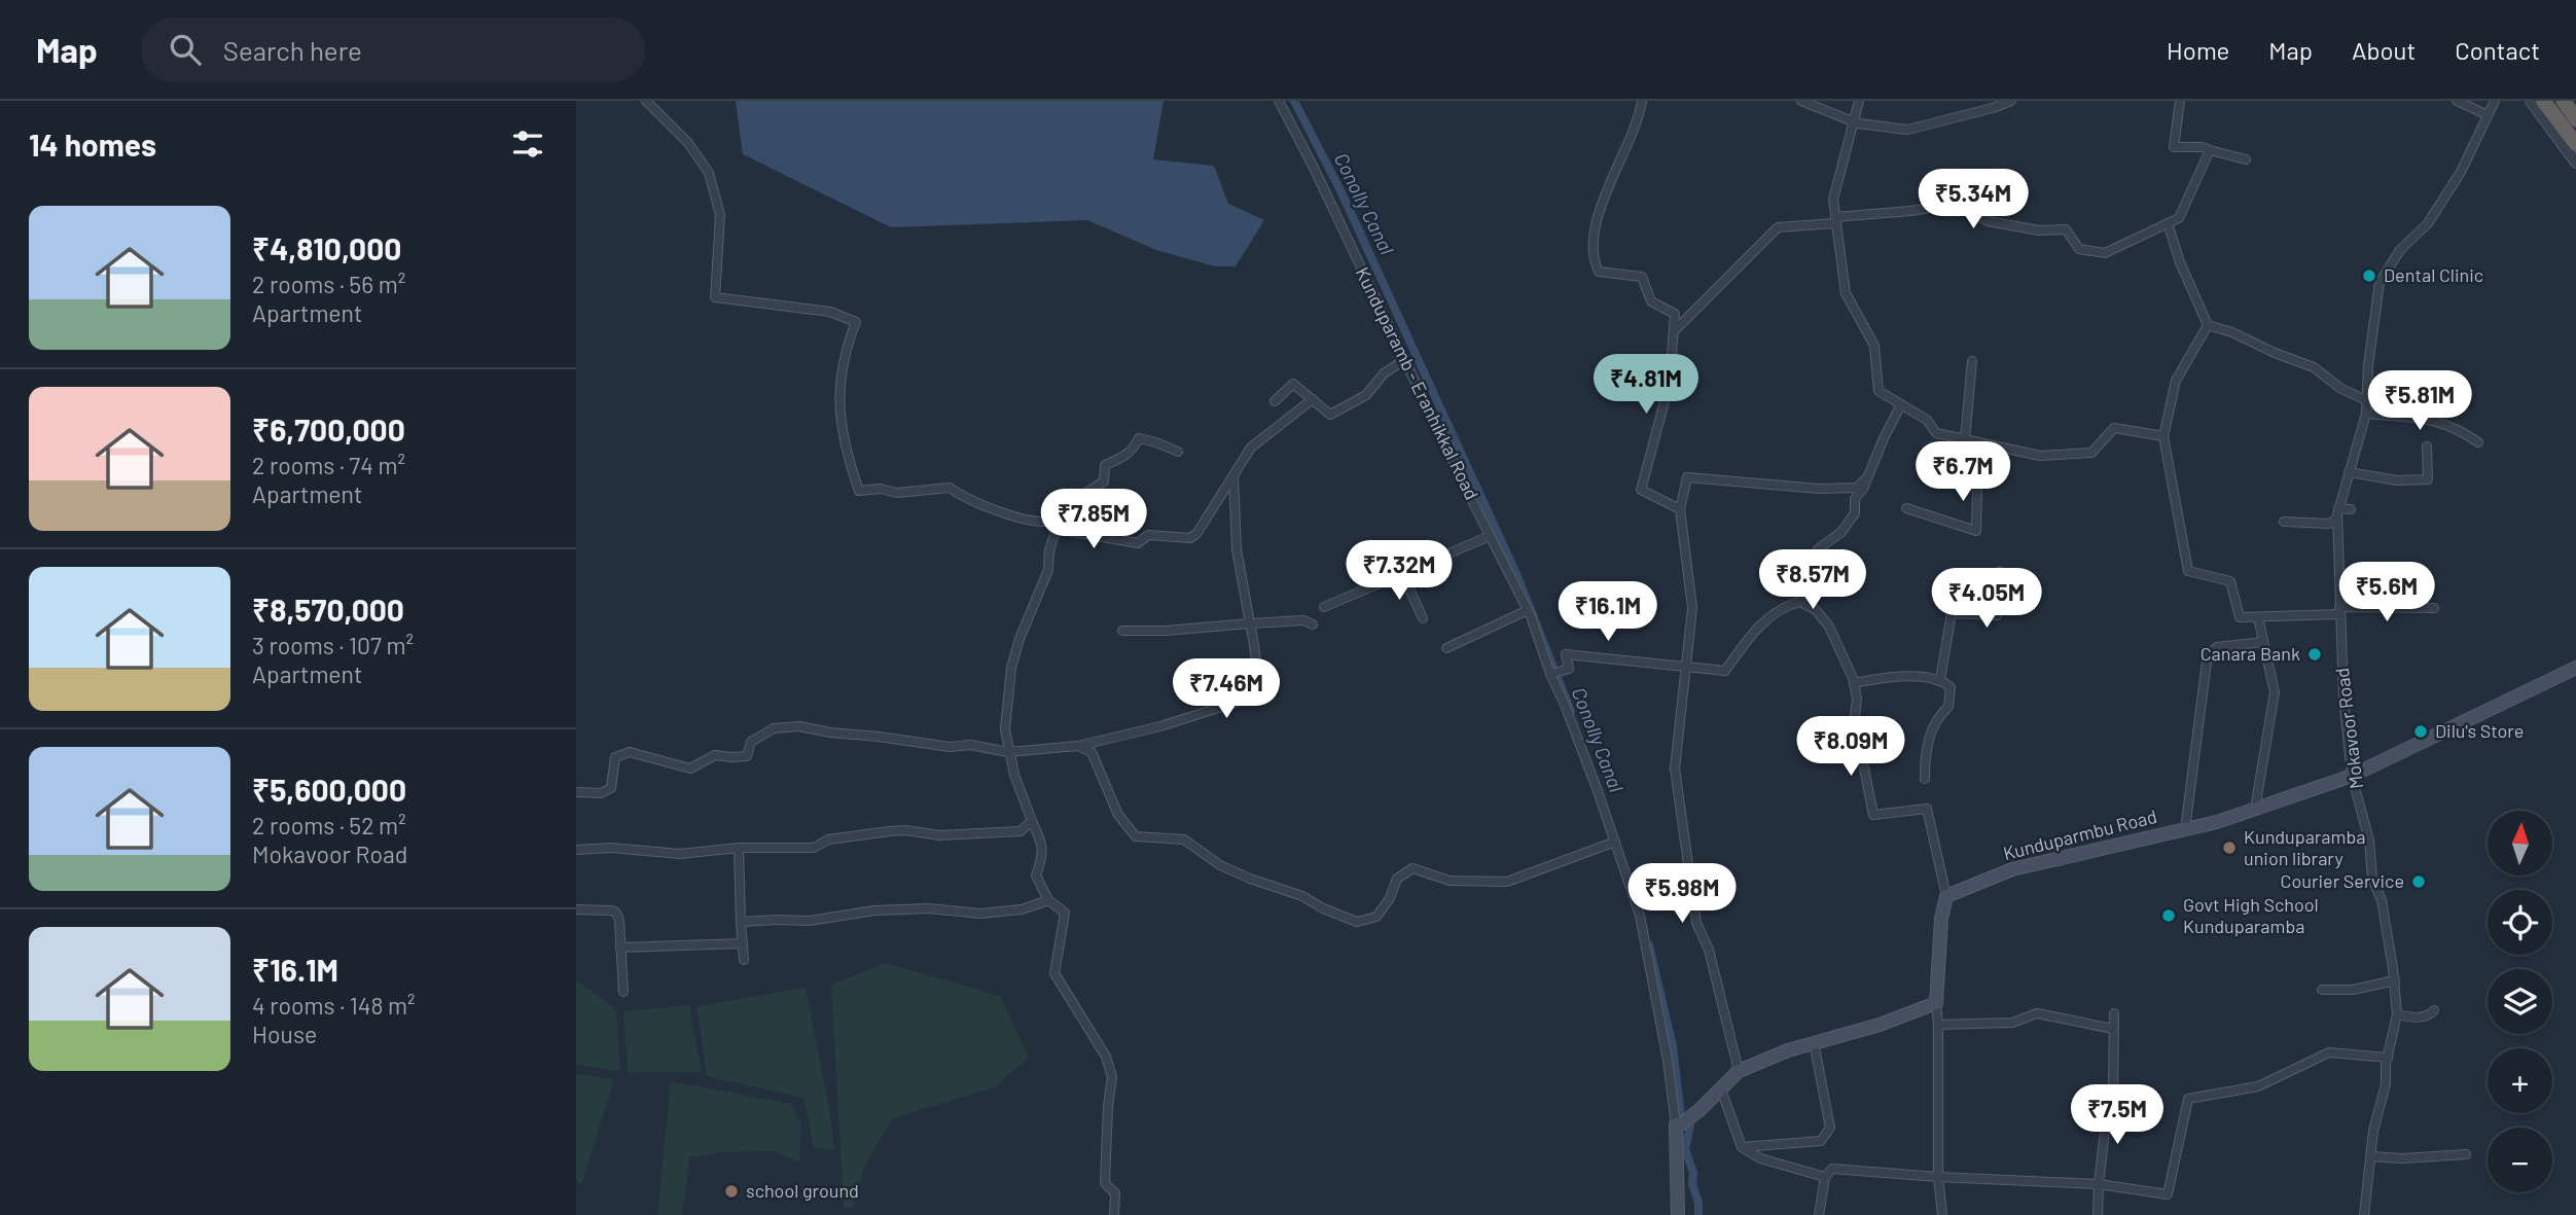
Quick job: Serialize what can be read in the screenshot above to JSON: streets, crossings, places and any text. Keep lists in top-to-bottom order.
{
  "streets": {
    "main road": ["Kunduparmbu Road"],
    "street": ["Kunduparamb - Eranhikkal Road", "Mokavoor Road"]
  },
  "crossings": [
    ["Mokavoor Road", "Kunduparmbu Road"]
  ],
  "water": ["Conolly Canal"],
  "places": [
    "Dental Clinic",
    "Canara Bank",
    "Dilu's Store",
    "Kunduparamba union library",
    "Courier Service",
    "Govt High School Kunduparamba",
    "school ground"
  ],
  "north": "top",
  "page": {
    "header": "Map",
    "search": "Search here",
    "nav": [
      "Home",
      "Map",
      "About",
      "Contact"
    ],
    "heading": "14 homes",
    "price": [
      "₹5.34M",
      "₹4.81M",
      "₹5.81M",
      "₹6.7M",
      "₹7.85M",
      "₹7.32M",
      "₹8.57M",
      "₹5.6M",
      "₹4.05M",
      "₹16.1M",
      "₹7.46M",
      "₹8.09M",
      "₹5.98M",
      "₹7.5M"
    ],
    "list": [
      {
        "name": "₹4,810,000",
        "note": "2 rooms · 56 m² · Apartment"
      },
      {
        "name": "₹6,700,000",
        "note": "2 rooms · 74 m² · Apartment"
      },
      {
        "name": "₹8,570,000",
        "note": "3 rooms · 107 m² · Apartment"
      },
      {
        "name": "₹5,600,000",
        "note": "2 rooms · 52 m² · Mokavoor Road"
      },
      {
        "name": "₹16.1M",
        "note": "4 rooms · 148 m² · House"
      }
    ],
    "map_buttons": ["+", "−"]
  }
}
